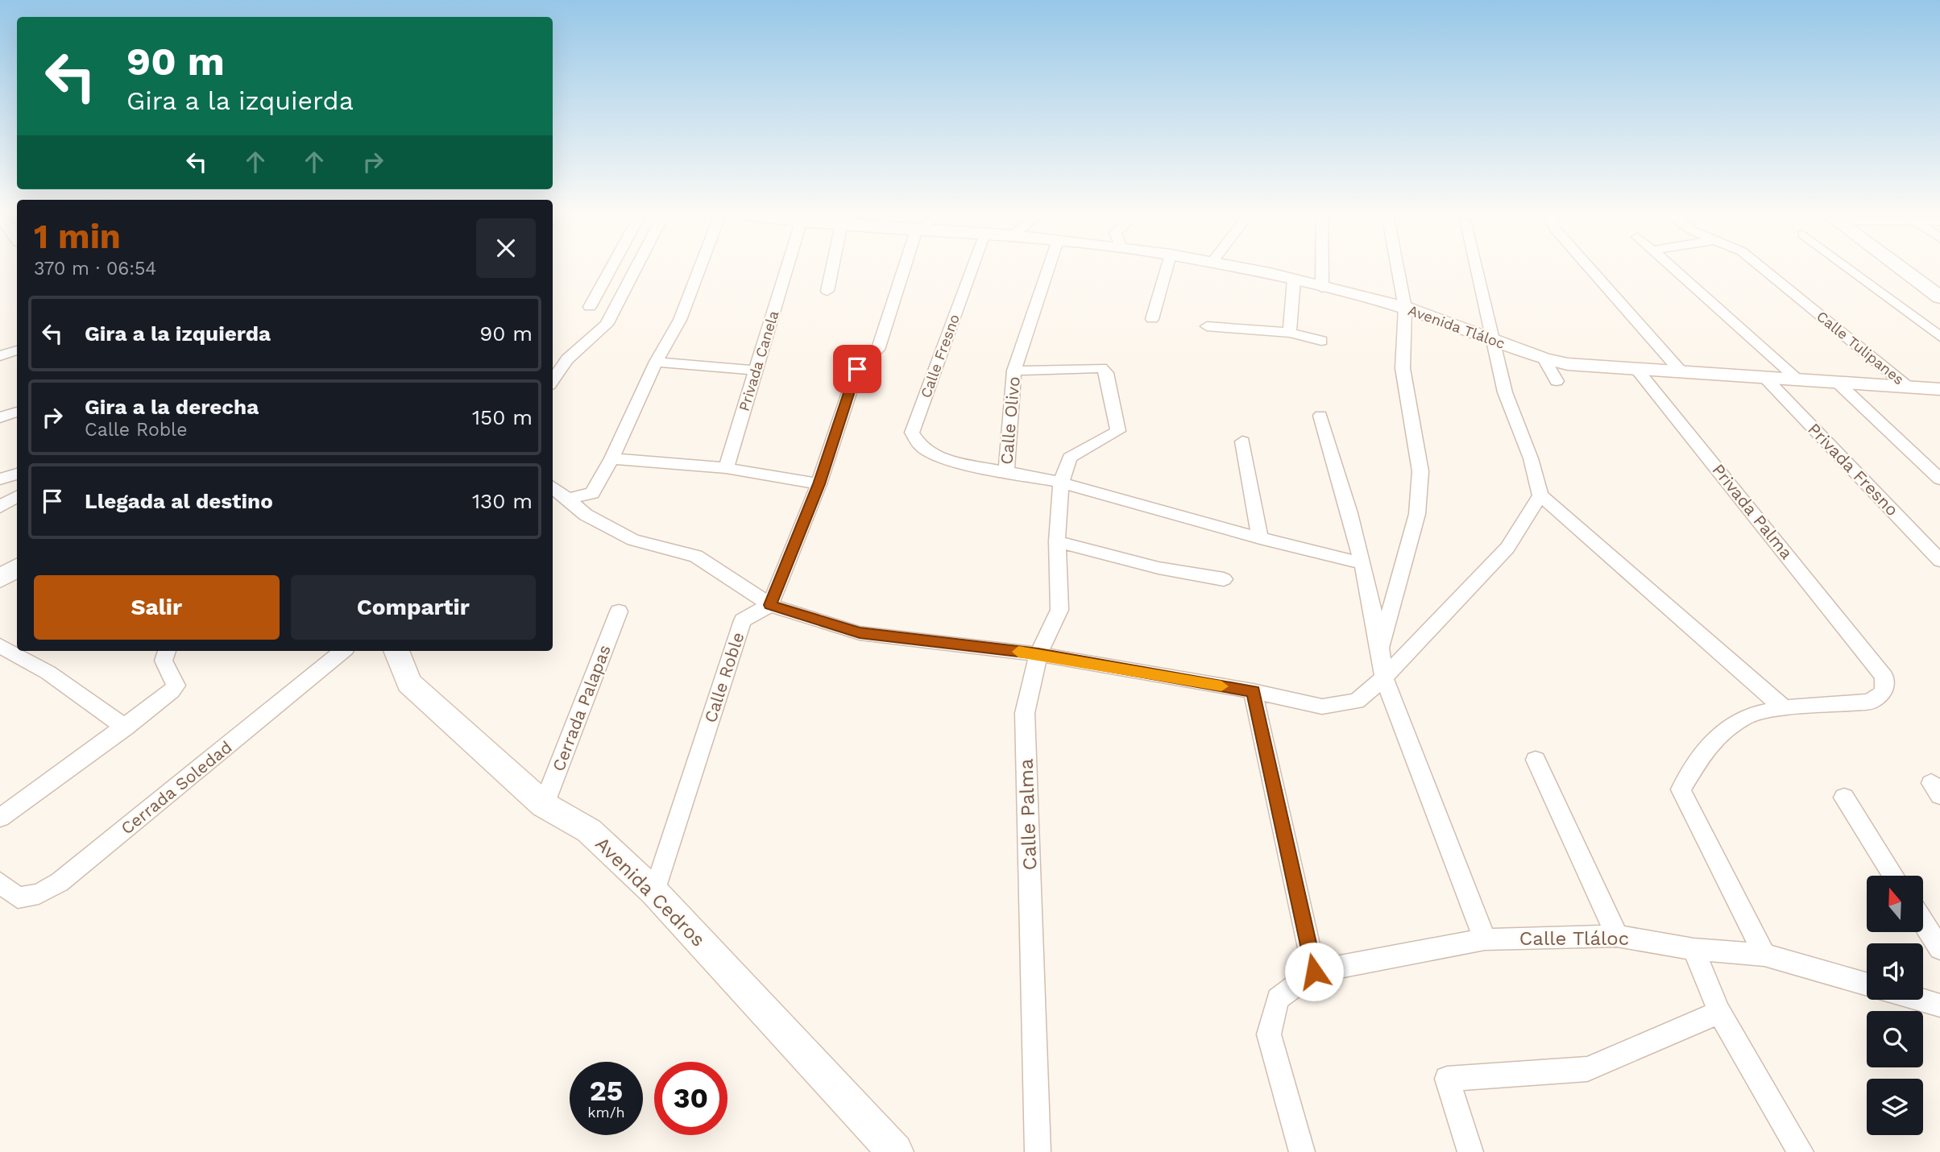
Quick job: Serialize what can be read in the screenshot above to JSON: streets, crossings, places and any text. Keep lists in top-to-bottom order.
{
  "streets": {
    "main road": ["Avenida Tláloc", "Avenida Cedros"],
    "street": [
      "Calle Tulipanes",
      "Calle Fresno",
      "Privada Canela",
      "Calle Olivo",
      "Privada Fresno",
      "Privada Palma",
      "Calle Roble",
      "Cerrada Palapas",
      "Cerrada Soledad",
      "Calle Palma",
      "Calle Tláloc"
    ]
  },
  "crossings": [
    ["Avenida Tláloc", "Calle Tulipanes"],
    ["Avenida Tláloc", "Privada Fresno"],
    ["Avenida Tláloc", "Privada Palma"],
    ["Calle Fresno", "Calle Olivo"],
    ["Calle Olivo", "Calle Palma"],
    ["Calle Roble", "Avenida Cedros"],
    ["Cerrada Palapas", "Avenida Cedros"]
  ],
  "north": "top",
  "page": {
    "turn": ["90 m", "Gira a la izquierda"],
    "heading": ["1 min", "370 m · 06:54"],
    "list": [
      {
        "name": "Gira a la izquierda",
        "value": "90 m"
      },
      {
        "name": "Gira a la derecha",
        "note": "Calle Roble",
        "value": "150 m"
      },
      {
        "name": "Llegada al destino",
        "value": "130 m"
      }
    ],
    "buttons": ["Salir", "Compartir"],
    "speed": "25 km/h",
    "limit": "30"
  }
}
